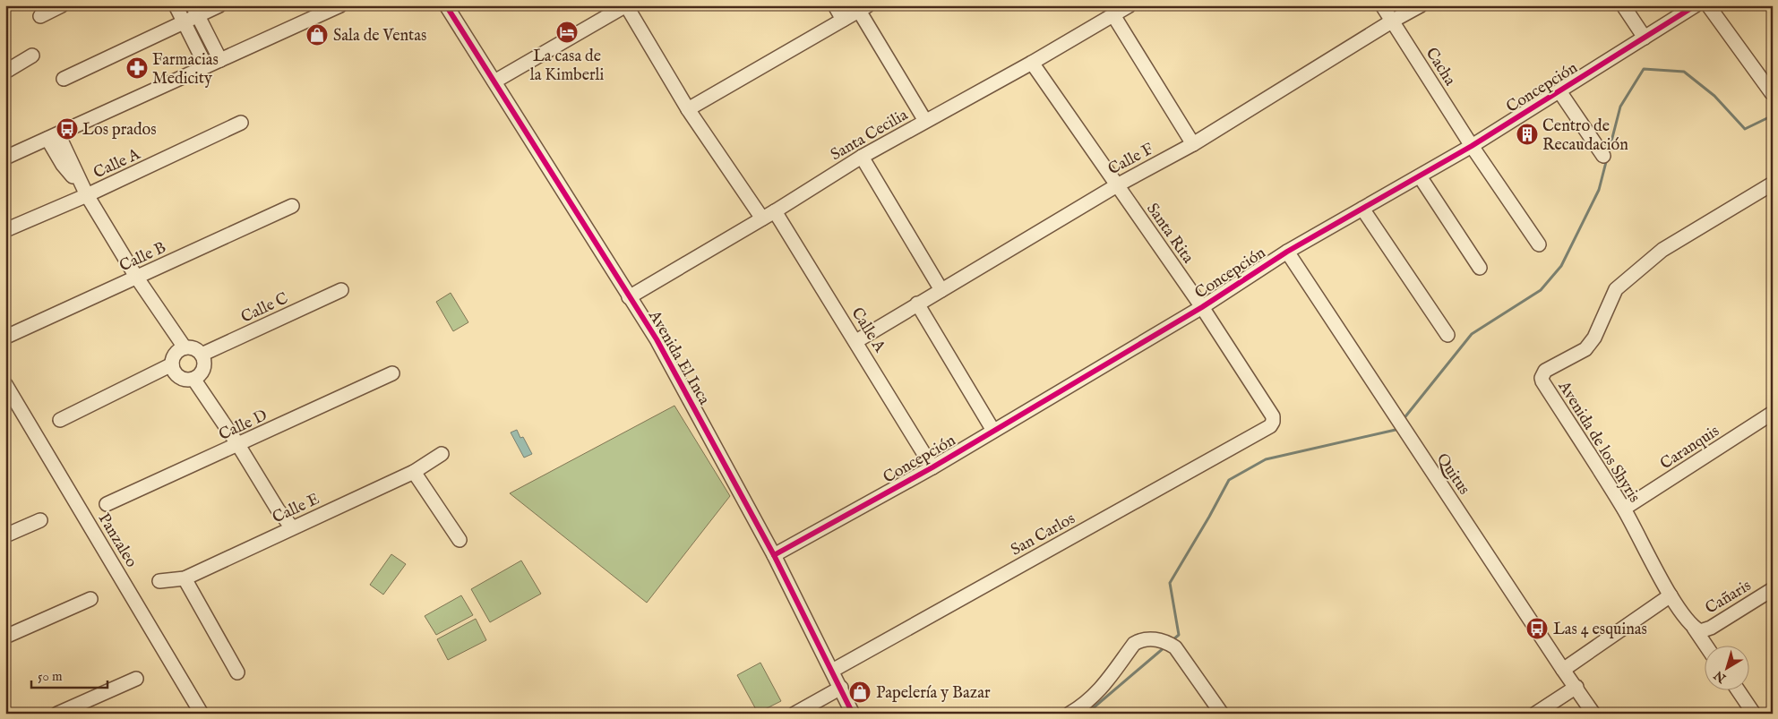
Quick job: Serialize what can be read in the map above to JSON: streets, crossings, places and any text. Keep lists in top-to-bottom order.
{
  "streets": {
    "street": [
      "Cacha",
      "Concepción",
      "Santa Cecilia",
      "Calle F",
      "Calle A",
      "Santa Rita",
      "Calle B",
      "Calle C",
      "Avenida El Inca",
      "Calle D",
      "Avenida de los Shyris",
      "Caranquis",
      "Quitus",
      "Calle E",
      "San Carlos",
      "Panzaleo",
      "Cañaris"
    ]
  },
  "crossings": [
    ["Cacha", "Concepción"],
    ["Cacha", "Calle F"],
    ["Concepción", "Calle A"],
    ["Concepción", "Santa Rita"],
    ["Concepción", "Avenida El Inca"],
    ["Concepción", "Quitus"],
    ["Santa Cecilia", "Calle A"],
    ["Santa Cecilia", "Santa Rita"],
    ["Santa Cecilia", "Avenida El Inca"],
    ["Calle F", "Calle A"],
    ["Calle F", "Santa Rita"],
    ["Santa Rita", "San Carlos"],
    ["Avenida El Inca", "San Carlos"],
    ["Avenida de los Shyris", "Caranquis"],
    ["Avenida de los Shyris", "Cañaris"]
  ],
  "places": {
    "hotel": ["La casa de la Kimberli"],
    "shop": ["Sala de Ventas", "Papelería y Bazar"],
    "pharmacy": ["Farmacias Medicity"],
    "bus stop": ["Los prados", "Las 4 esquinas"],
    "building": ["Centro de Recaudación"]
  },
  "scale_bar": "50 m",
  "north": "bottom left"
}
